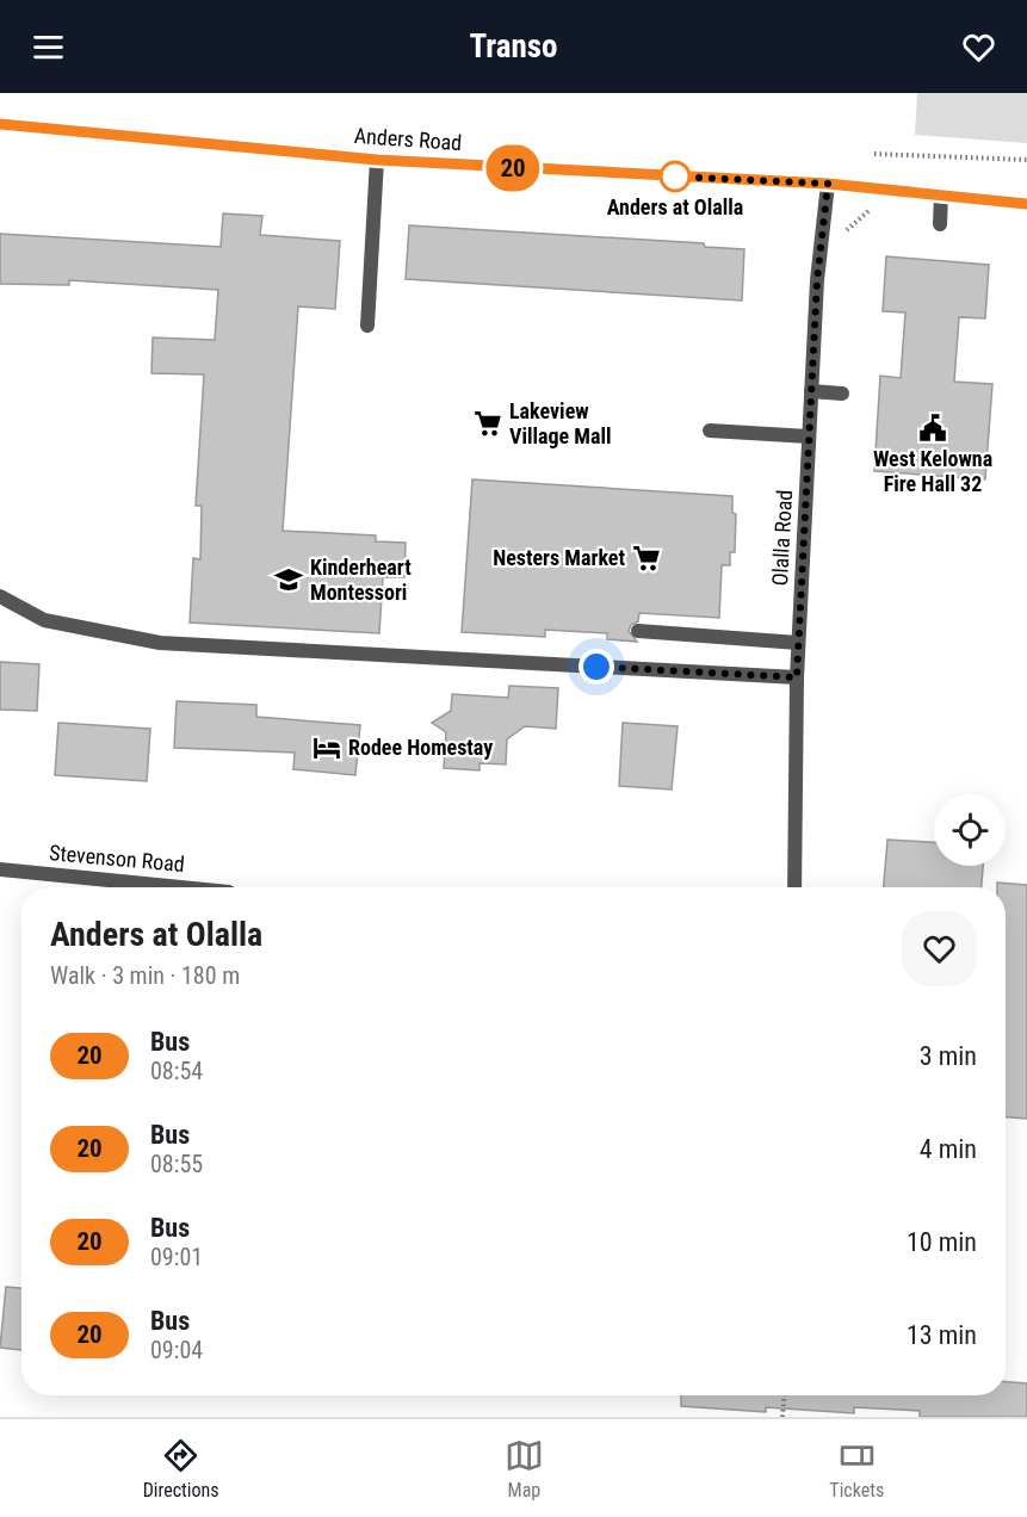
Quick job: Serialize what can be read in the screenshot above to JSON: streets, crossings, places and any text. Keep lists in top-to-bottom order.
{
  "streets": {
    "street": ["Anders Road", "Olalla Road", "Stevenson Road"]
  },
  "crossings": [
    ["Anders Road", "Olalla Road"]
  ],
  "places": {
    "other": ["Anders at Olalla"],
    "supermarket": ["Lakeview Village Mall", "Nesters Market"],
    "public building": ["West Kelowna Fire Hall 32"],
    "school or university": ["Kinderheart Montessori"],
    "hotel": ["Rodee Homestay"]
  },
  "lines": ["bus line 20"],
  "page": {
    "header": "Transo",
    "on_map": "20",
    "heading": ["Anders at Olalla", "Walk · 3 min · 180 m"],
    "list": [
      {
        "mark": "20",
        "name": "Bus",
        "note": "08:54",
        "value": "3 min"
      },
      {
        "mark": "20",
        "name": "Bus",
        "note": "08:55",
        "value": "4 min"
      },
      {
        "mark": "20",
        "name": "Bus",
        "note": "09:01",
        "value": "10 min"
      },
      {
        "mark": "20",
        "name": "Bus",
        "note": "09:04",
        "value": "13 min"
      }
    ],
    "tabs": ["Directions", "Map", "Tickets"]
  }
}
